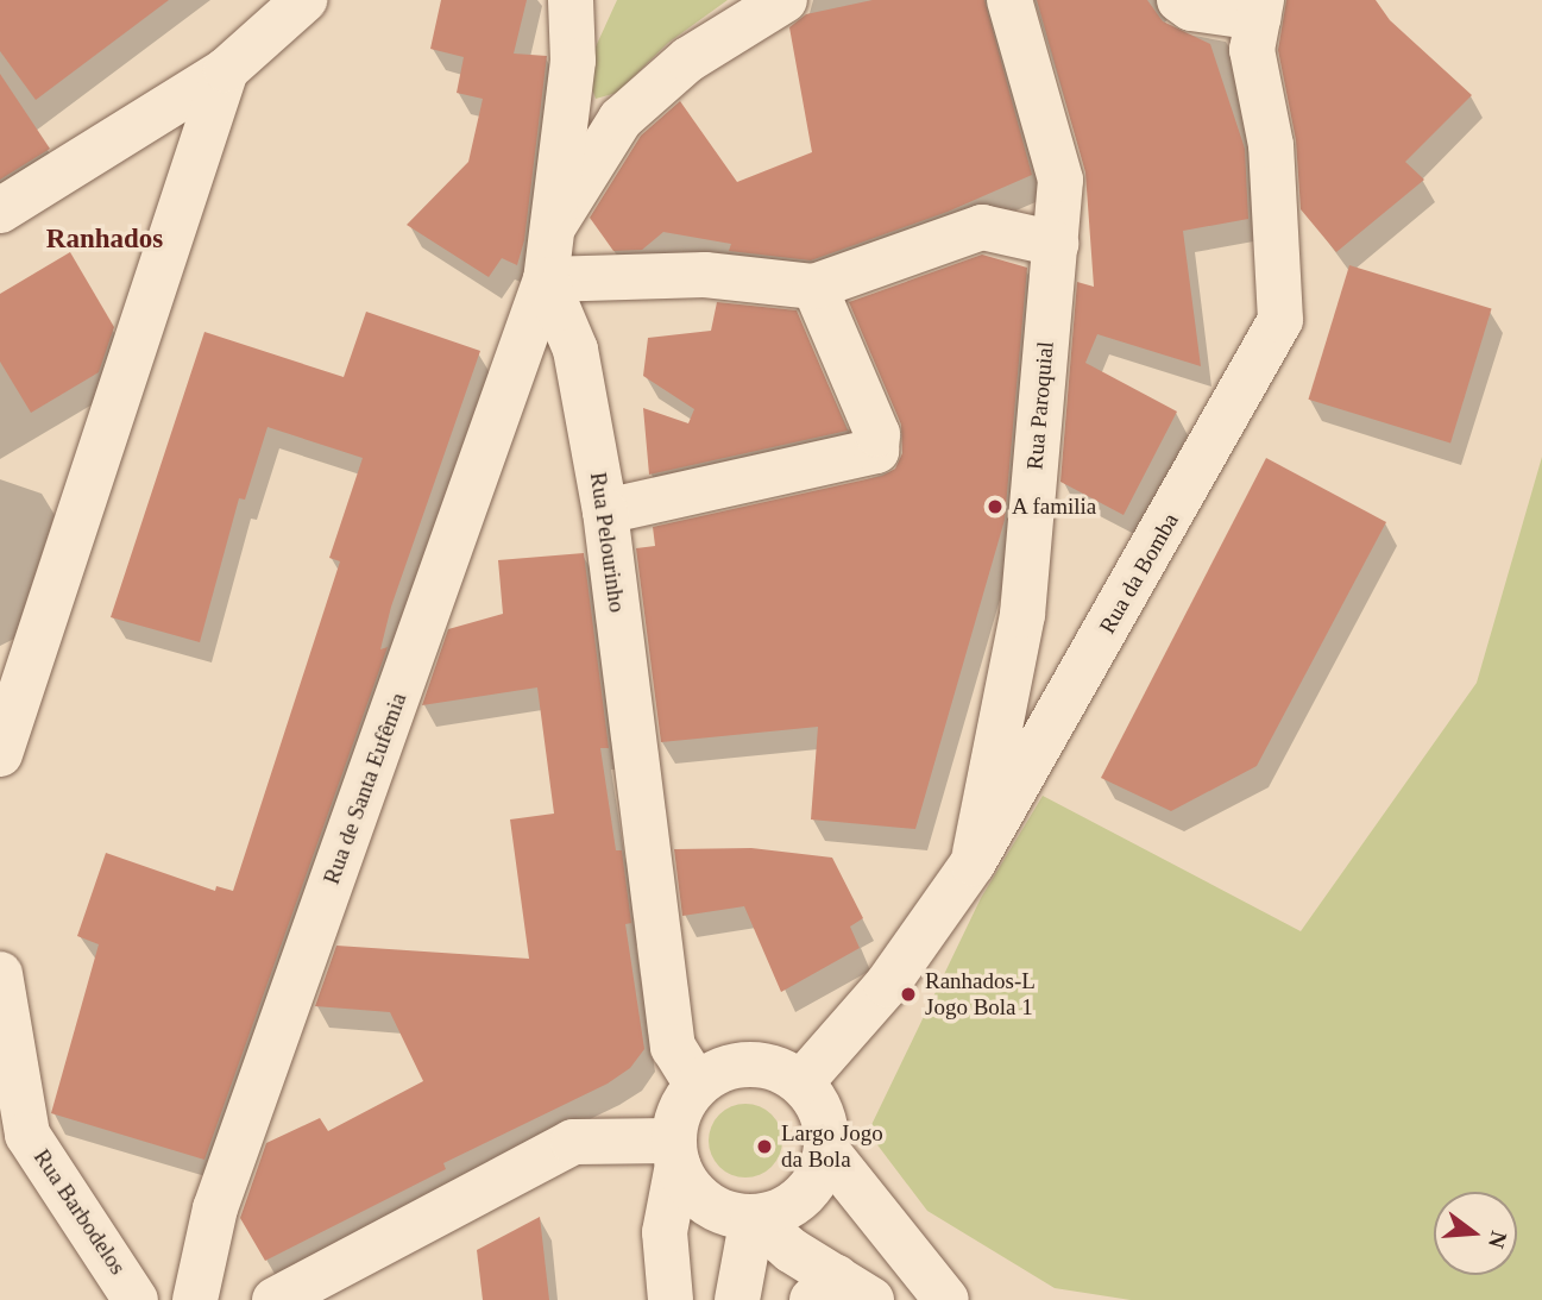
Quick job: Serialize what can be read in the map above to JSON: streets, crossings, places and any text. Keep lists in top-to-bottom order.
{
  "streets": {
    "street": [
      "Rua Paroquial",
      "Rua Pelourinho",
      "Rua da Bomba",
      "Rua de Santa Eufêmia",
      "Rua Barbodelos"
    ]
  },
  "crossings": [
    ["Rua Paroquial", "Rua da Bomba"],
    ["Rua Pelourinho", "Rua da Bomba"],
    ["Rua Pelourinho", "Rua de Santa Eufêmia"]
  ],
  "districts": ["Ranhados"],
  "places": ["A familia", "Ranhados-L Jogo Bola 1", "Largo Jogo da Bola"],
  "north": "right"
}
